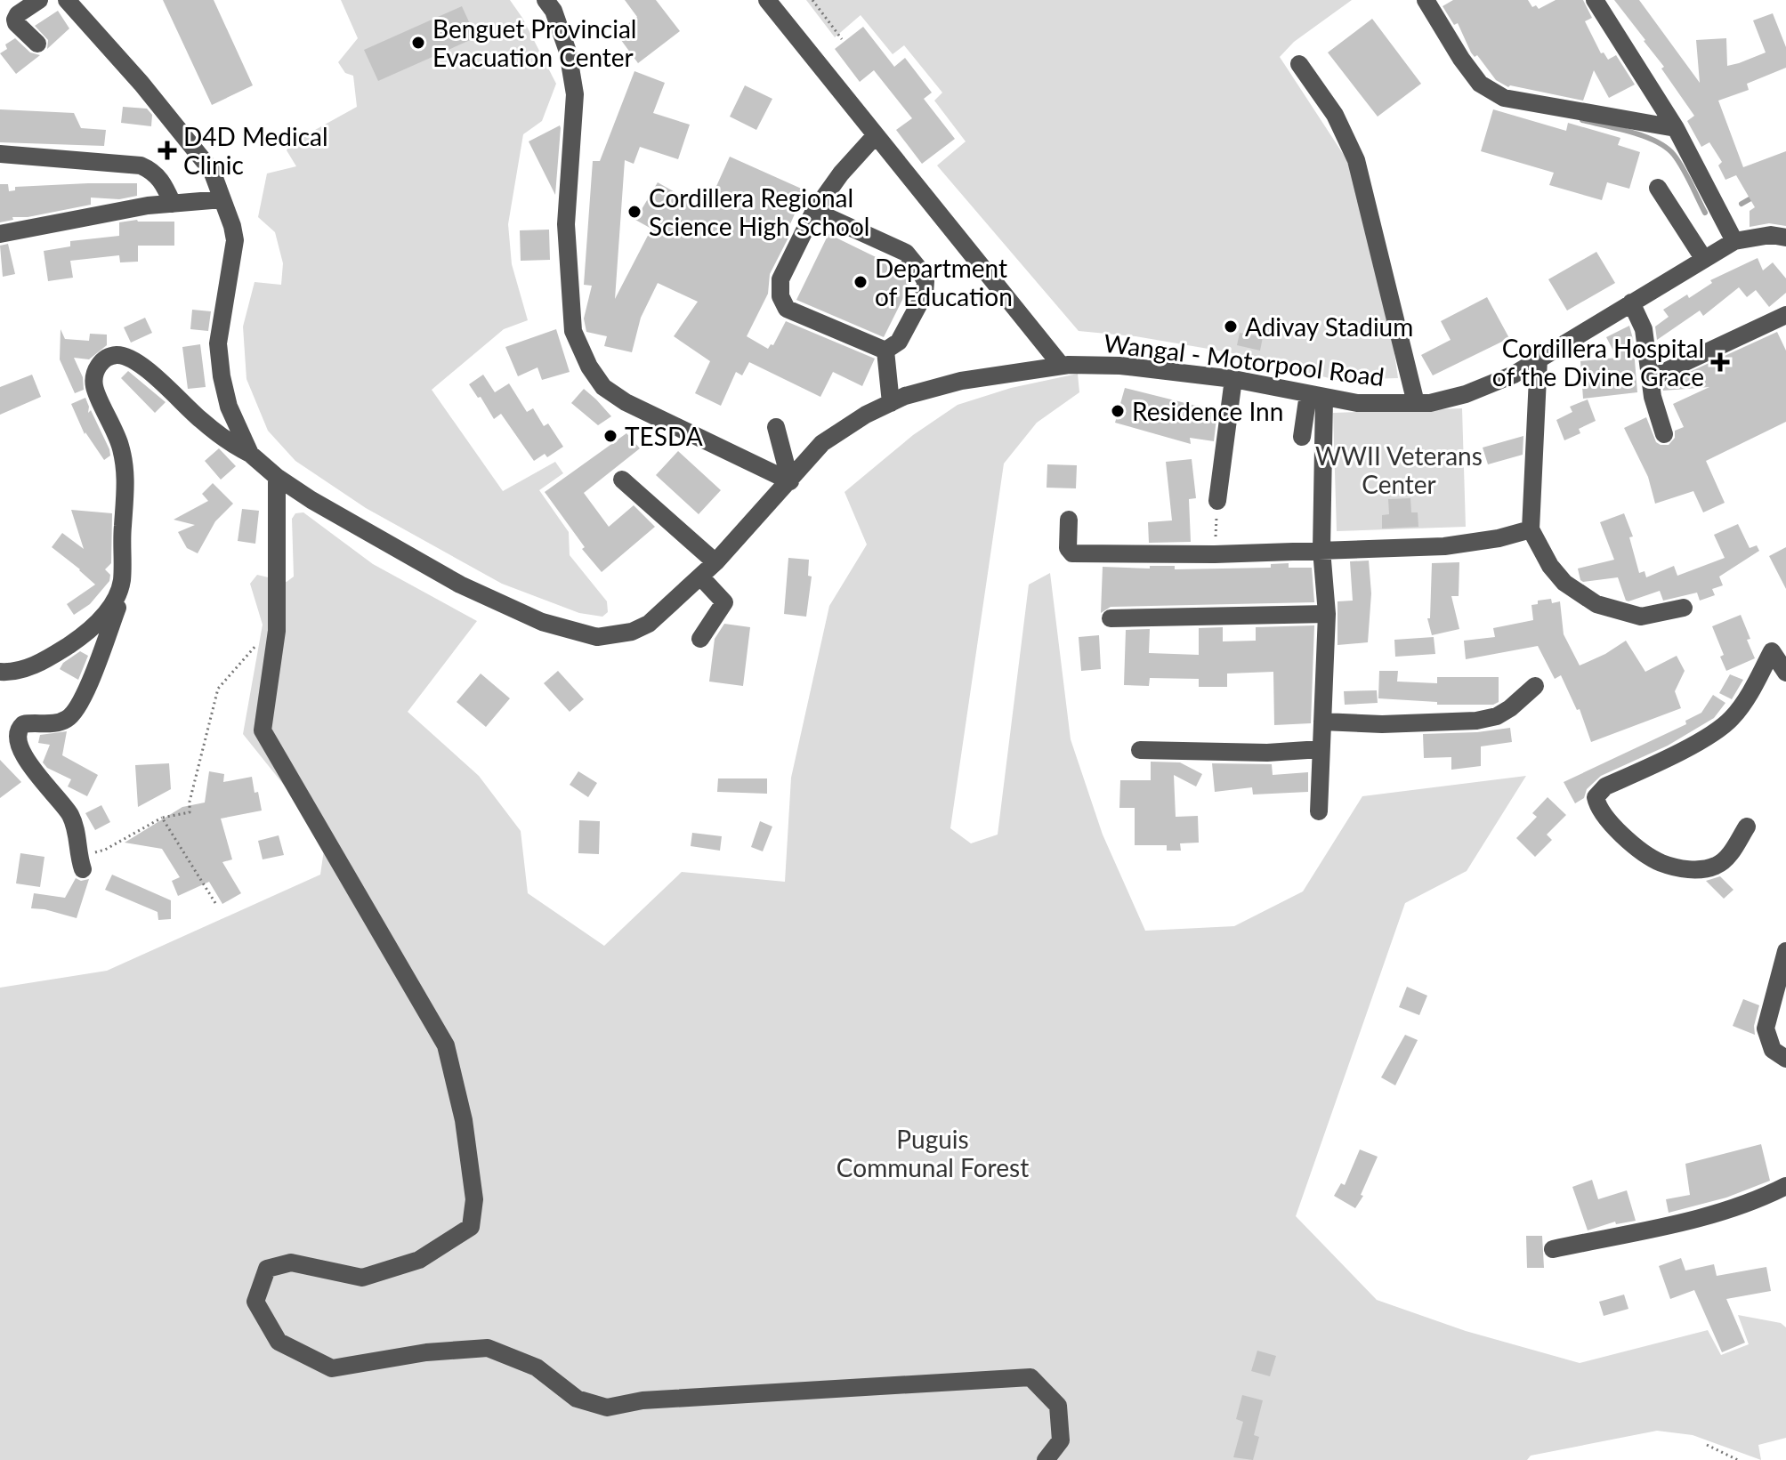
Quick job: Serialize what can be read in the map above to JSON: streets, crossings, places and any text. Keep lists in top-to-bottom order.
{
  "streets": {
    "street": ["Wangal - Motorpool Road"]
  },
  "parks": ["WWII Veterans Center", "Puguis Communal Forest"],
  "places": {
    "other": [
      "Benguet Provincial Evacuation Center",
      "Cordillera Regional Science High School",
      "Department of Education",
      "Adivay Stadium",
      "Residence Inn",
      "TESDA"
    ],
    "health": ["D4D Medical Clinic", "Cordillera Hospital of the Divine Grace"]
  }
}
